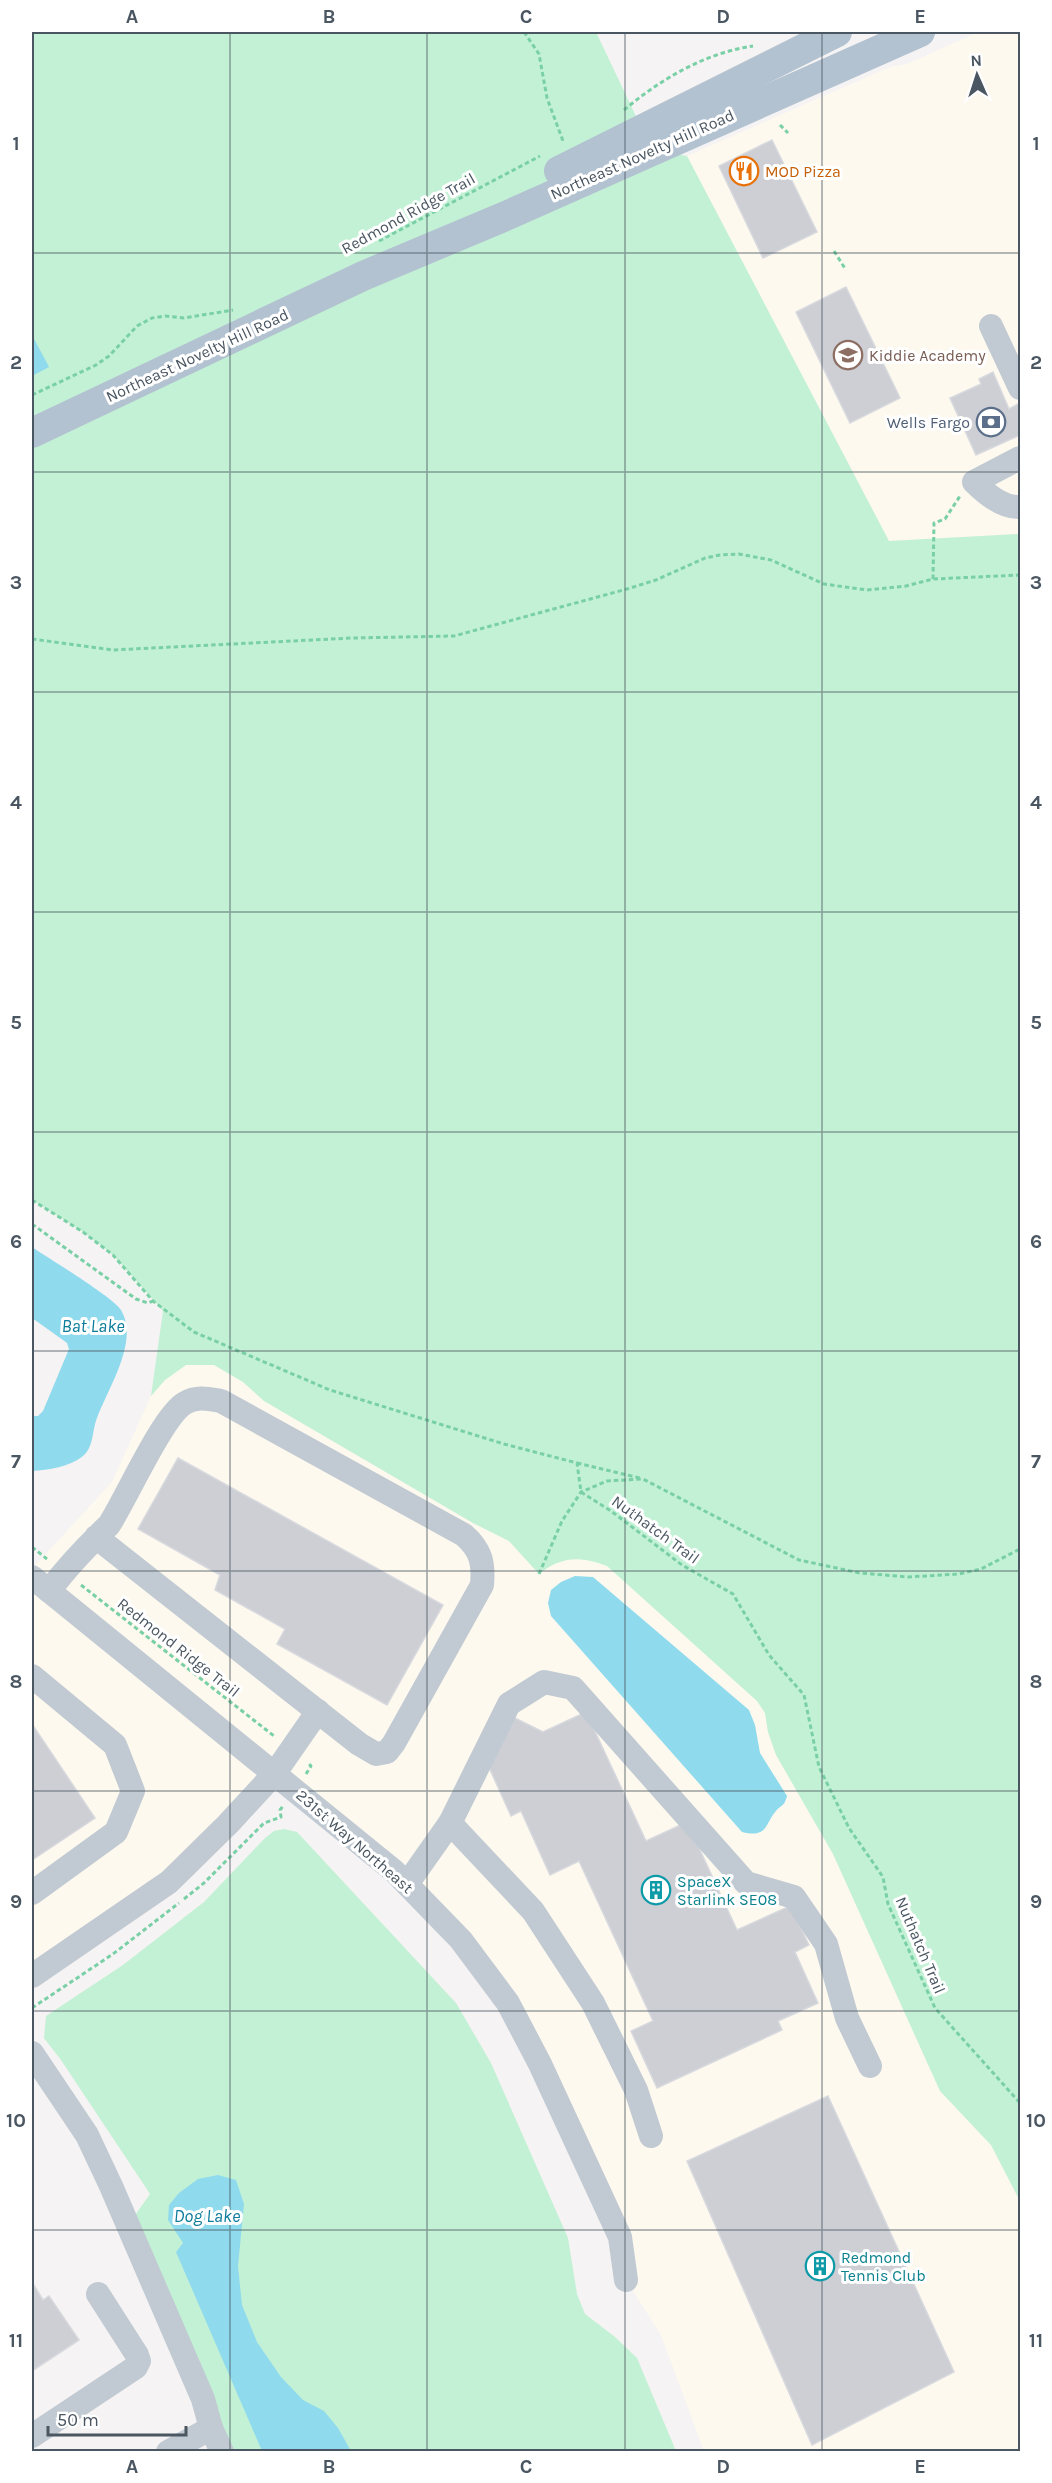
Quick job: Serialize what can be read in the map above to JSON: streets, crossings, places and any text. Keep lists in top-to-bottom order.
{
  "streets": {
    "main road": ["Northeast Novelty Hill Road"],
    "street": ["231st Way Northeast"],
    "path": ["Redmond Ridge Trail", "Nuthatch Trail"]
  },
  "water": ["Bat Lake", "Dog Lake"],
  "places": {
    "restaurant": ["MOD Pizza"],
    "school or university": ["Kiddie Academy"],
    "bank": ["Wells Fargo"],
    "building": ["SpaceX Starlink SE08", "Redmond Tennis Club"]
  },
  "scale_bar": "50 m",
  "north": "top",
  "grid": {
    "columns": [
      "A",
      "B",
      "C",
      "D",
      "E"
    ],
    "rows": [
      "1",
      "2",
      "3",
      "4",
      "5",
      "6",
      "7",
      "8",
      "9",
      "10",
      "11"
    ]
  }
}
